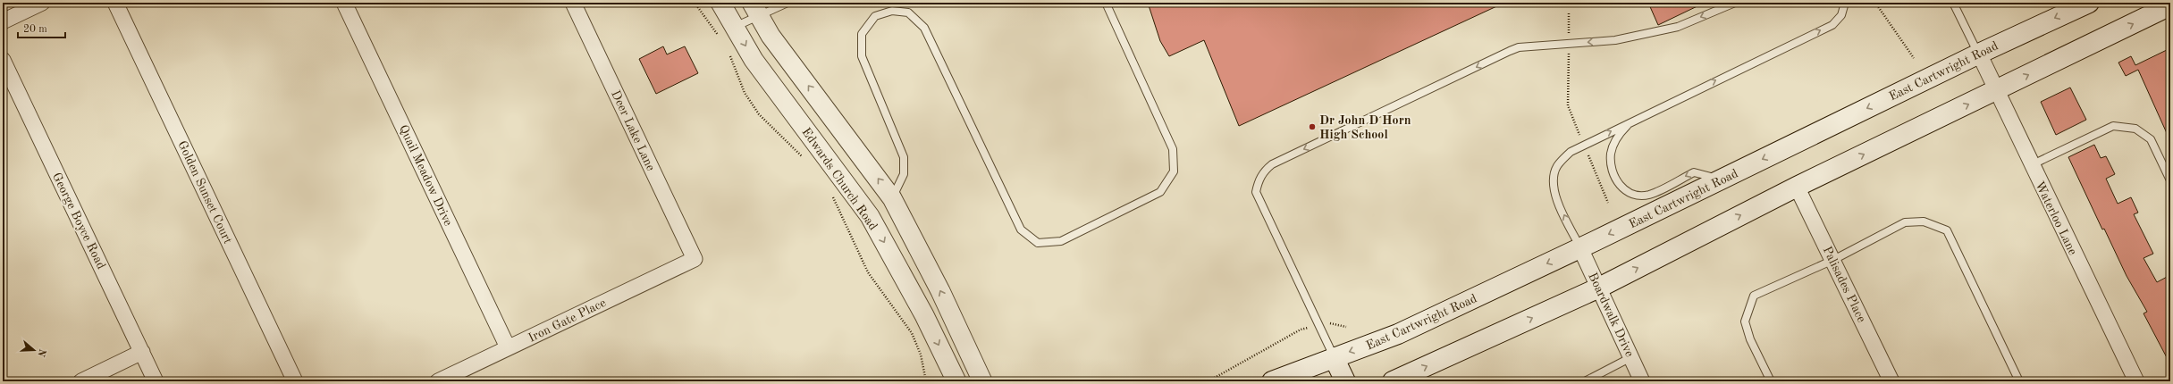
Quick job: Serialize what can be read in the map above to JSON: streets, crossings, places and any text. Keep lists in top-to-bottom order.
{
  "streets": {
    "main road": ["East Cartwright Road"],
    "street": [
      "Deer Lake Lane",
      "Quail Meadow Drive",
      "Edwards Church Road",
      "Golden Sunset Court",
      "Waterloo Lane",
      "George Boyce Road",
      "Palisades Place",
      "Boardwalk Drive",
      "Iron Gate Place"
    ]
  },
  "crossings": [
    ["East Cartwright Road", "Waterloo Lane"],
    ["East Cartwright Road", "Boardwalk Drive"],
    ["Deer Lake Lane", "Iron Gate Place"],
    ["Quail Meadow Drive", "Iron Gate Place"]
  ],
  "places": ["Dr John D Horn High School"],
  "scale_bar": "20 m",
  "north": "right"
}
